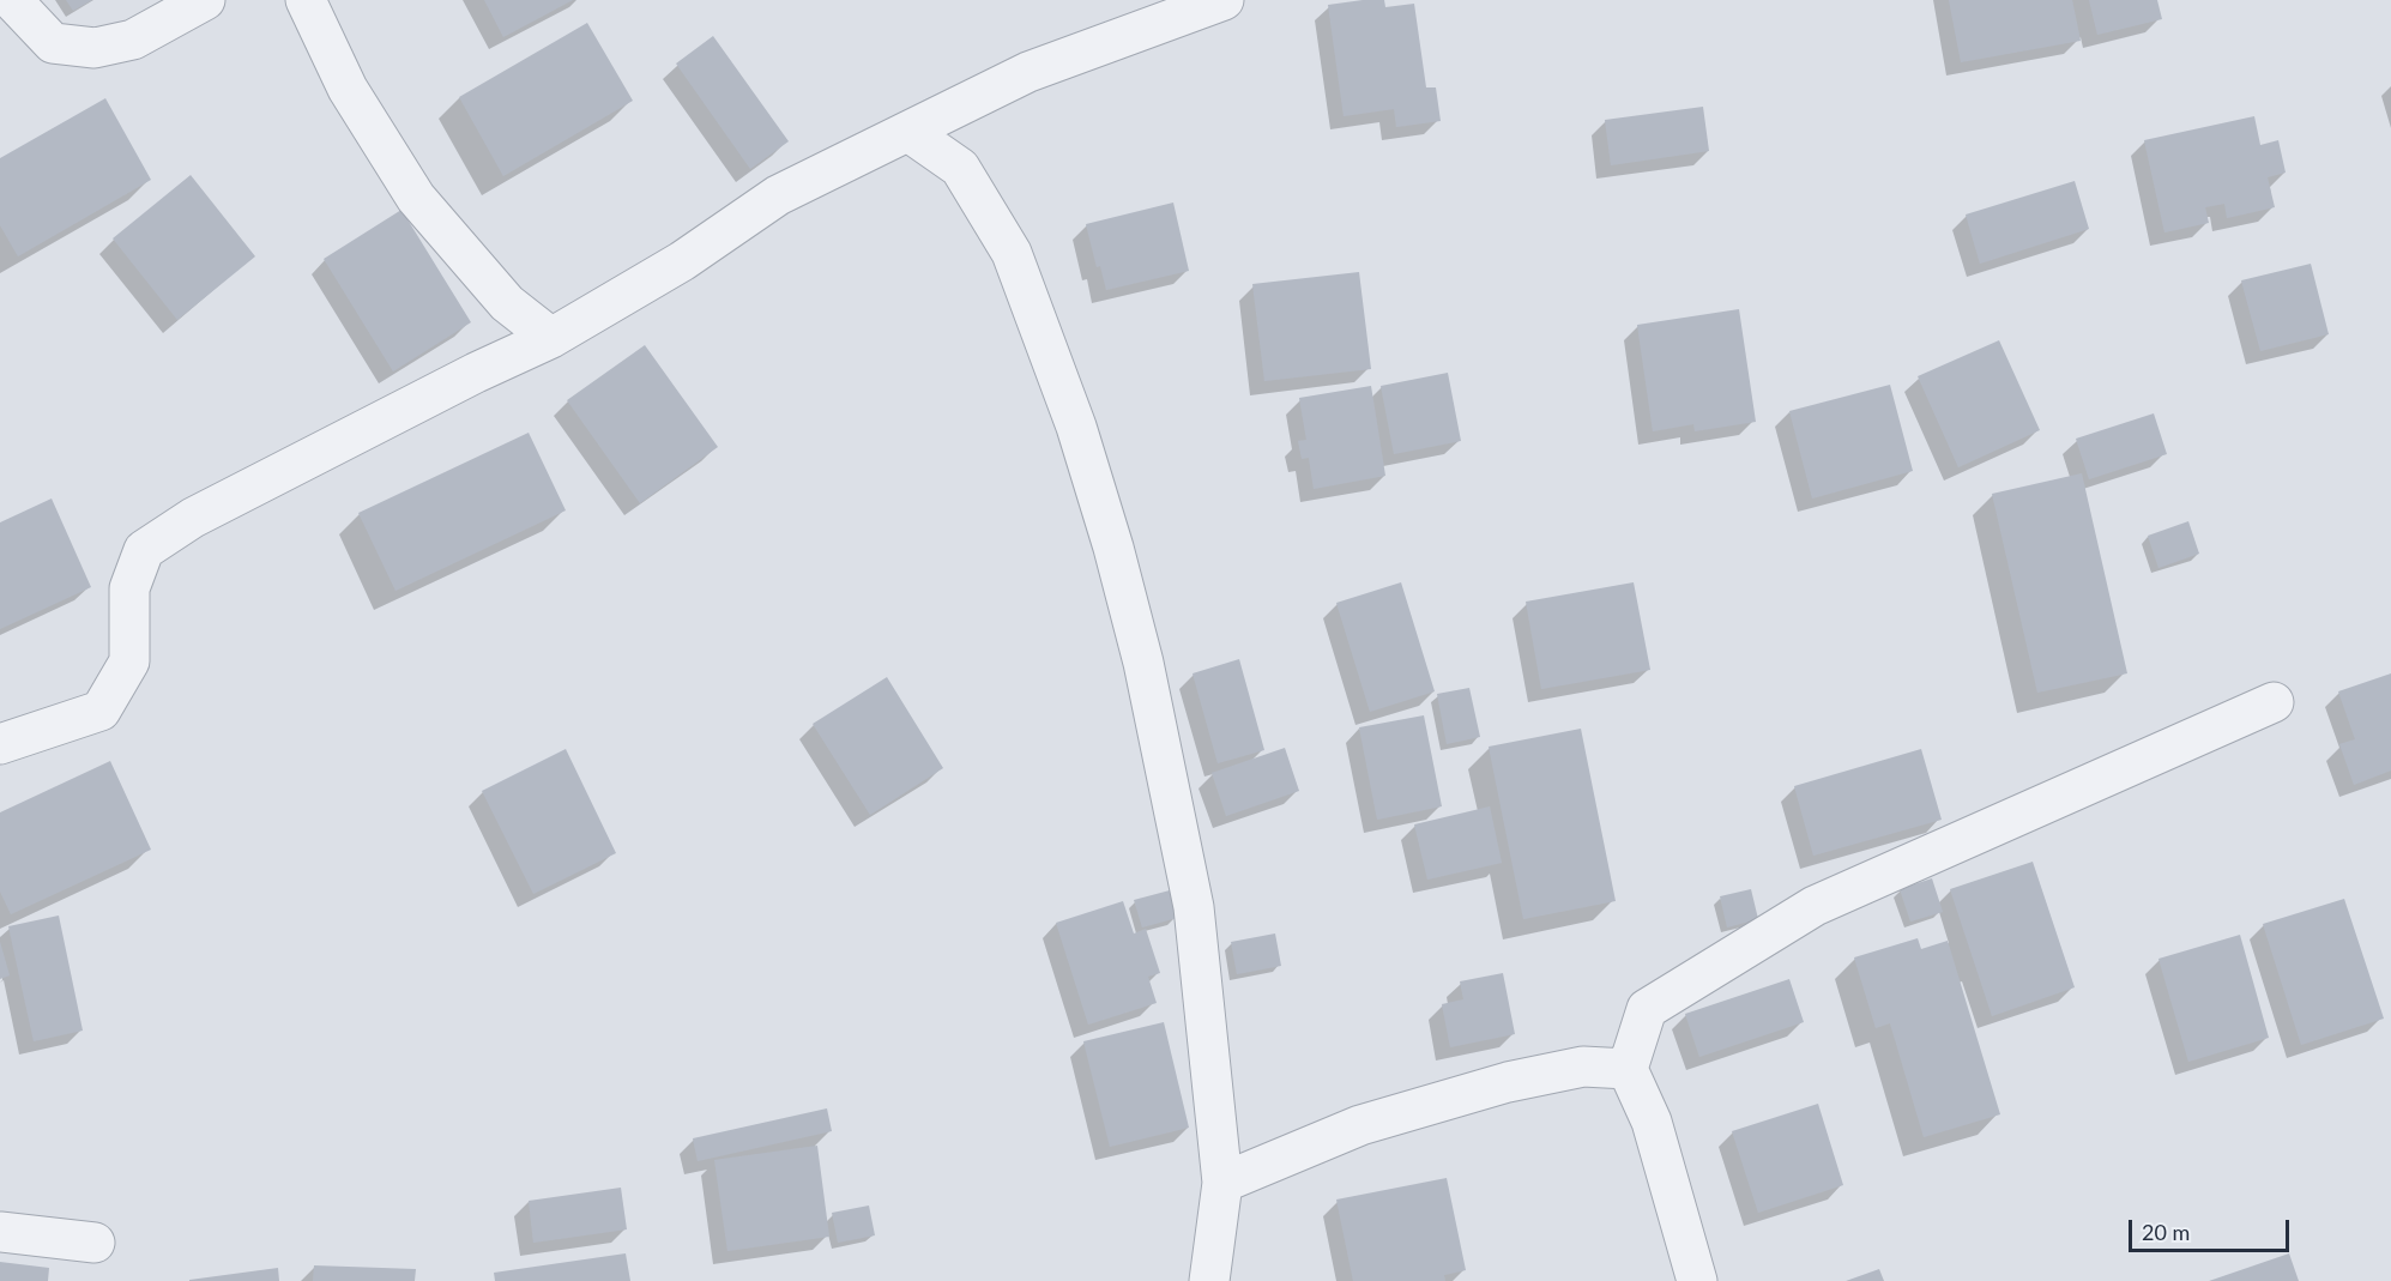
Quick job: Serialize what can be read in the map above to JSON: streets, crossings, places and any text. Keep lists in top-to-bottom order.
{
  "scale_bar": "20 m"
}
